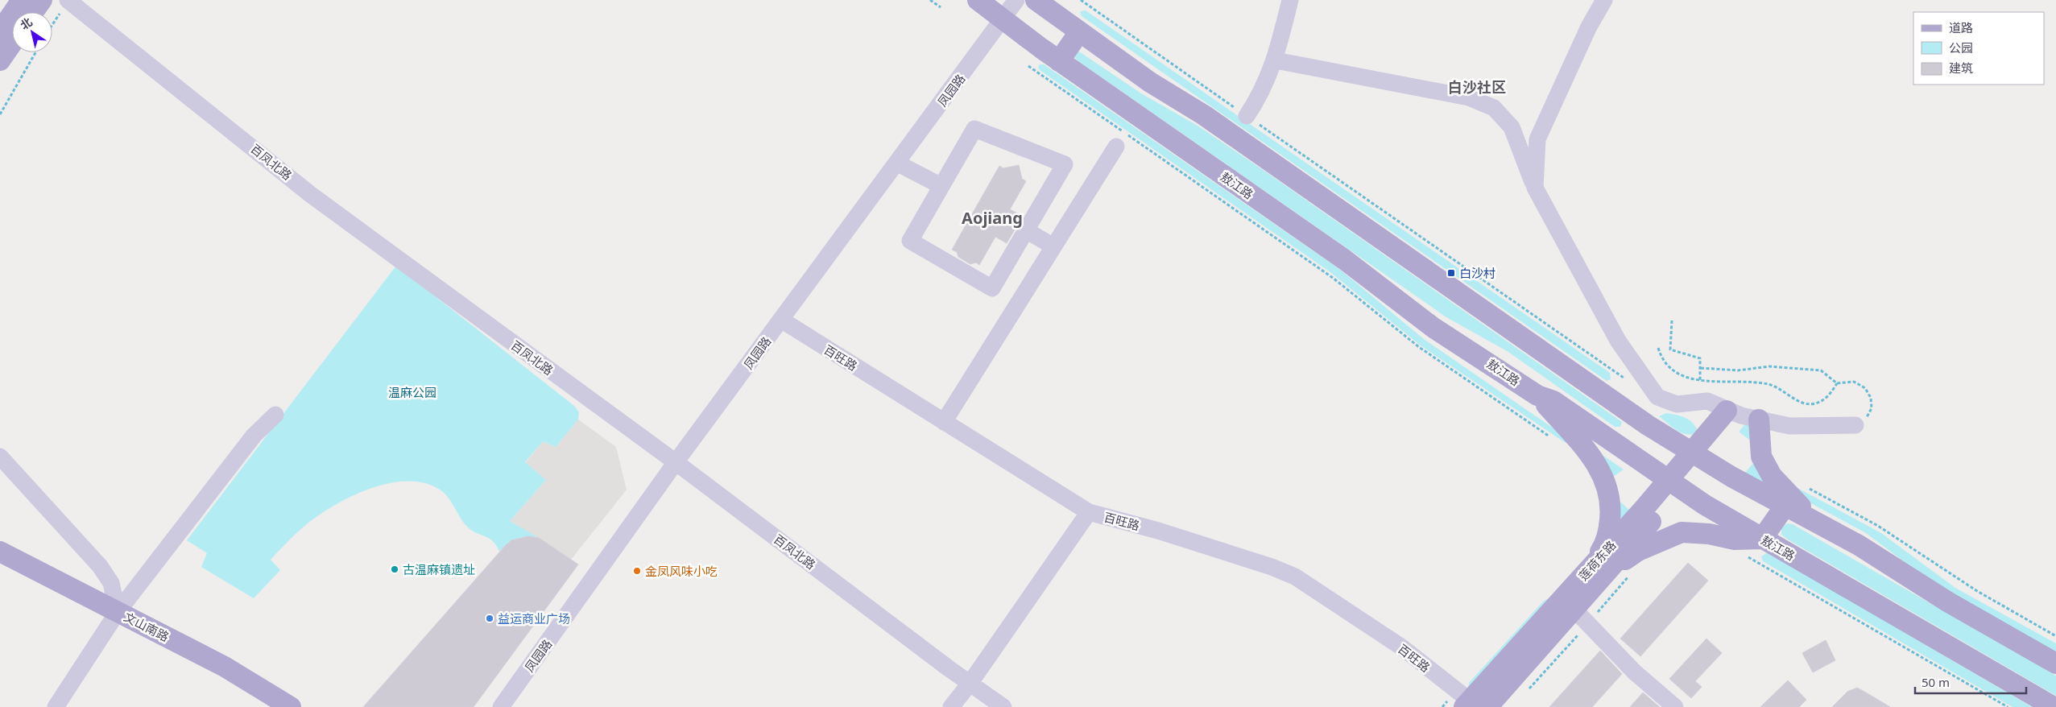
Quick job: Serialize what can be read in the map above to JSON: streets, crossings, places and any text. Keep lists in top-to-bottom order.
{
  "streets": {
    "main road": ["敖江路", "莲荷东路", "文山南路"],
    "street": ["凤园路", "百凤北路", "百旺路"]
  },
  "crossings": [
    ["凤园路", "百凤北路"],
    ["凤园路", "敖江路"],
    ["凤园路", "百旺路"],
    ["敖江路", "莲荷东路"],
    ["百旺路", "莲荷东路"]
  ],
  "districts": ["白沙社区", "Aojiang"],
  "parks": ["温麻公园"],
  "places": {
    "transit": ["白沙村"],
    "other": ["古温麻镇遗址", "金凤风味小吃", "益运商业广场"]
  },
  "legend": ["道路", "公园", "建筑"],
  "scale_bar": "50 m",
  "north": "top left"
}
